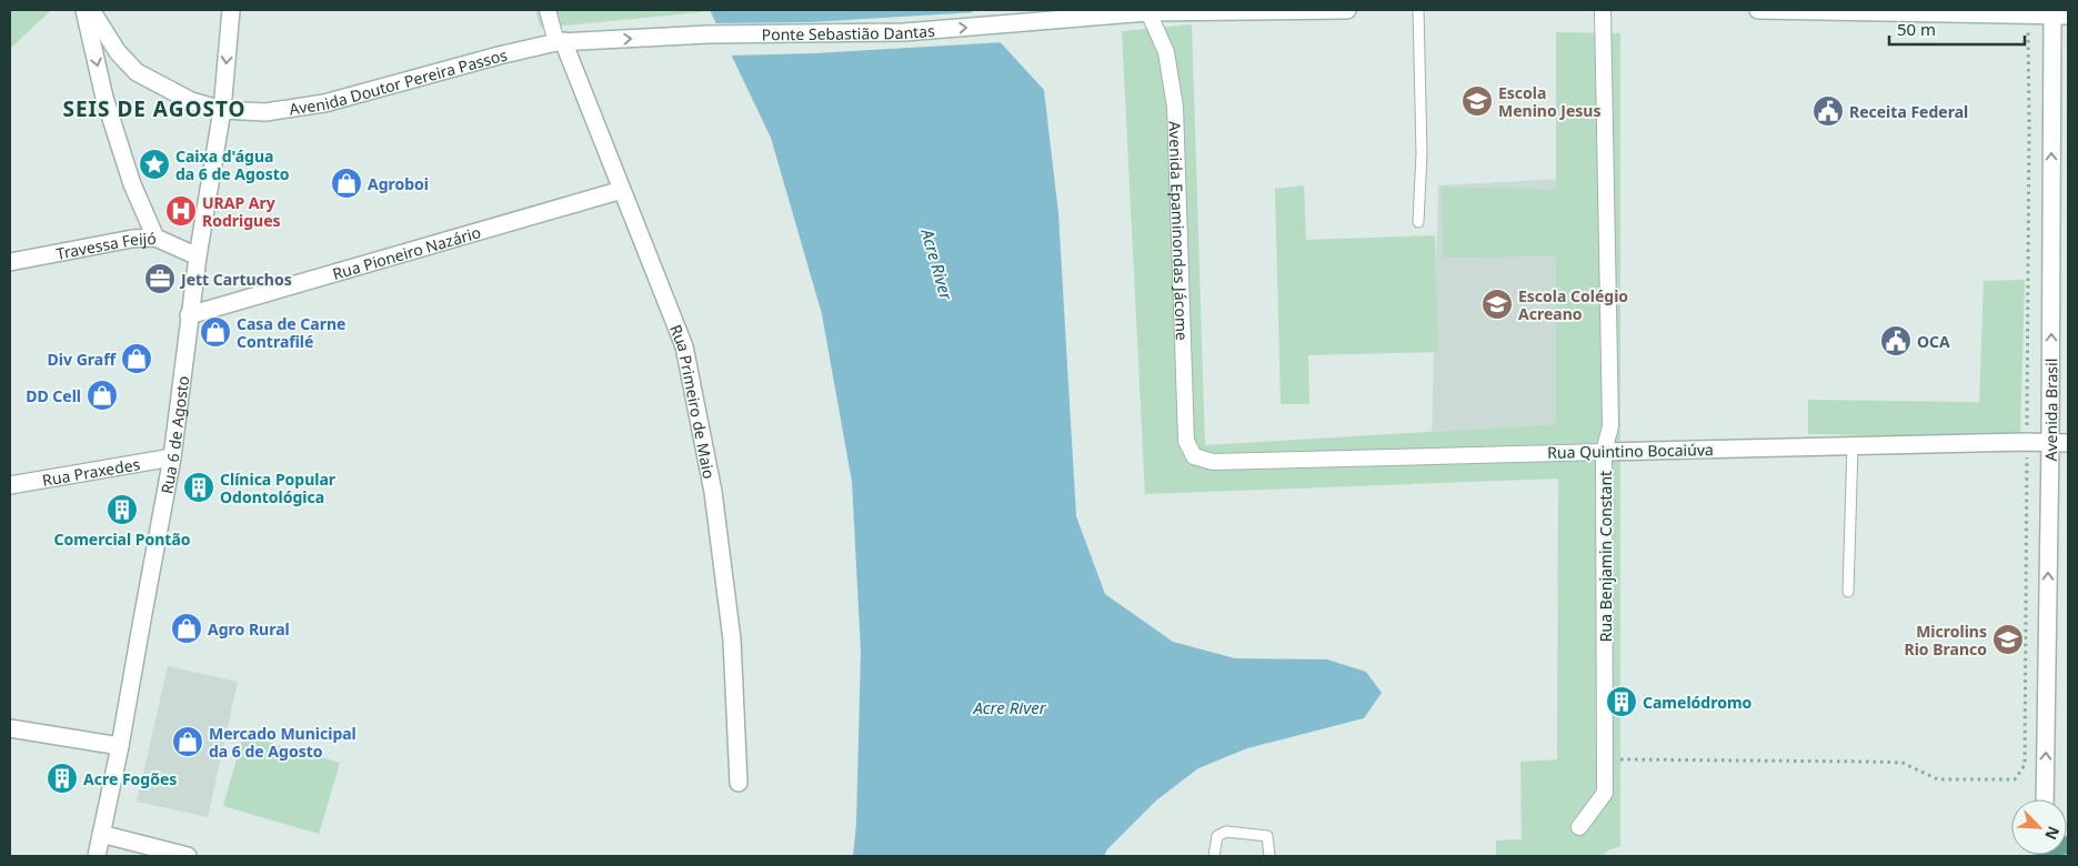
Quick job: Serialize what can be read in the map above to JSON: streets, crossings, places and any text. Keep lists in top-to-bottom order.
{
  "streets": {
    "street": [
      "Ponte Sebastião Dantas",
      "Avenida Doutor Pereira Passos",
      "Avenida Epaminondas Jácome",
      "Travessa Feijó",
      "Rua Pioneiro Nazário",
      "Rua Primeiro de Maio",
      "Avenida Brasil",
      "Rua 6 de Agosto",
      "Rua Quintino Bocaiúva",
      "Rua Praxedes",
      "Rua Benjamin Constant"
    ]
  },
  "crossings": [
    ["Ponte Sebastião Dantas", "Avenida Doutor Pereira Passos"],
    ["Ponte Sebastião Dantas", "Avenida Epaminondas Jácome"],
    ["Ponte Sebastião Dantas", "Rua Primeiro de Maio"],
    ["Avenida Doutor Pereira Passos", "Rua Primeiro de Maio"],
    ["Avenida Doutor Pereira Passos", "Rua 6 de Agosto"],
    ["Avenida Epaminondas Jácome", "Rua Quintino Bocaiúva"],
    ["Travessa Feijó", "Rua 6 de Agosto"],
    ["Rua Pioneiro Nazário", "Rua Primeiro de Maio"],
    ["Rua Pioneiro Nazário", "Rua 6 de Agosto"],
    ["Avenida Brasil", "Rua Quintino Bocaiúva"],
    ["Rua 6 de Agosto", "Rua Praxedes"],
    ["Rua Quintino Bocaiúva", "Rua Benjamin Constant"]
  ],
  "one_way": ["Ponte Sebastião Dantas", "Avenida Brasil"],
  "districts": ["SEIS DE AGOSTO"],
  "water": ["Acre River"],
  "places": {
    "school or university": ["Escola Menino Jesus", "Escola Colégio Acreano", "Microlins Rio Branco"],
    "public building": ["Receita Federal", "OCA"],
    "place": ["Caixa d'água da 6 de Agosto"],
    "shop": [
      "Agroboi",
      "Casa de Carne Contrafilé",
      "Div Graff",
      "DD Cell",
      "Agro Rural",
      "Mercado Municipal da 6 de Agosto"
    ],
    "hospital": ["URAP Ary Rodrigues"],
    "office": ["Jett Cartuchos"],
    "building": [
      "Clínica Popular Odontológica",
      "Comercial Pontão",
      "Camelódromo",
      "Acre Fogões"
    ]
  },
  "scale_bar": "50 m",
  "north": "bottom right"
}
